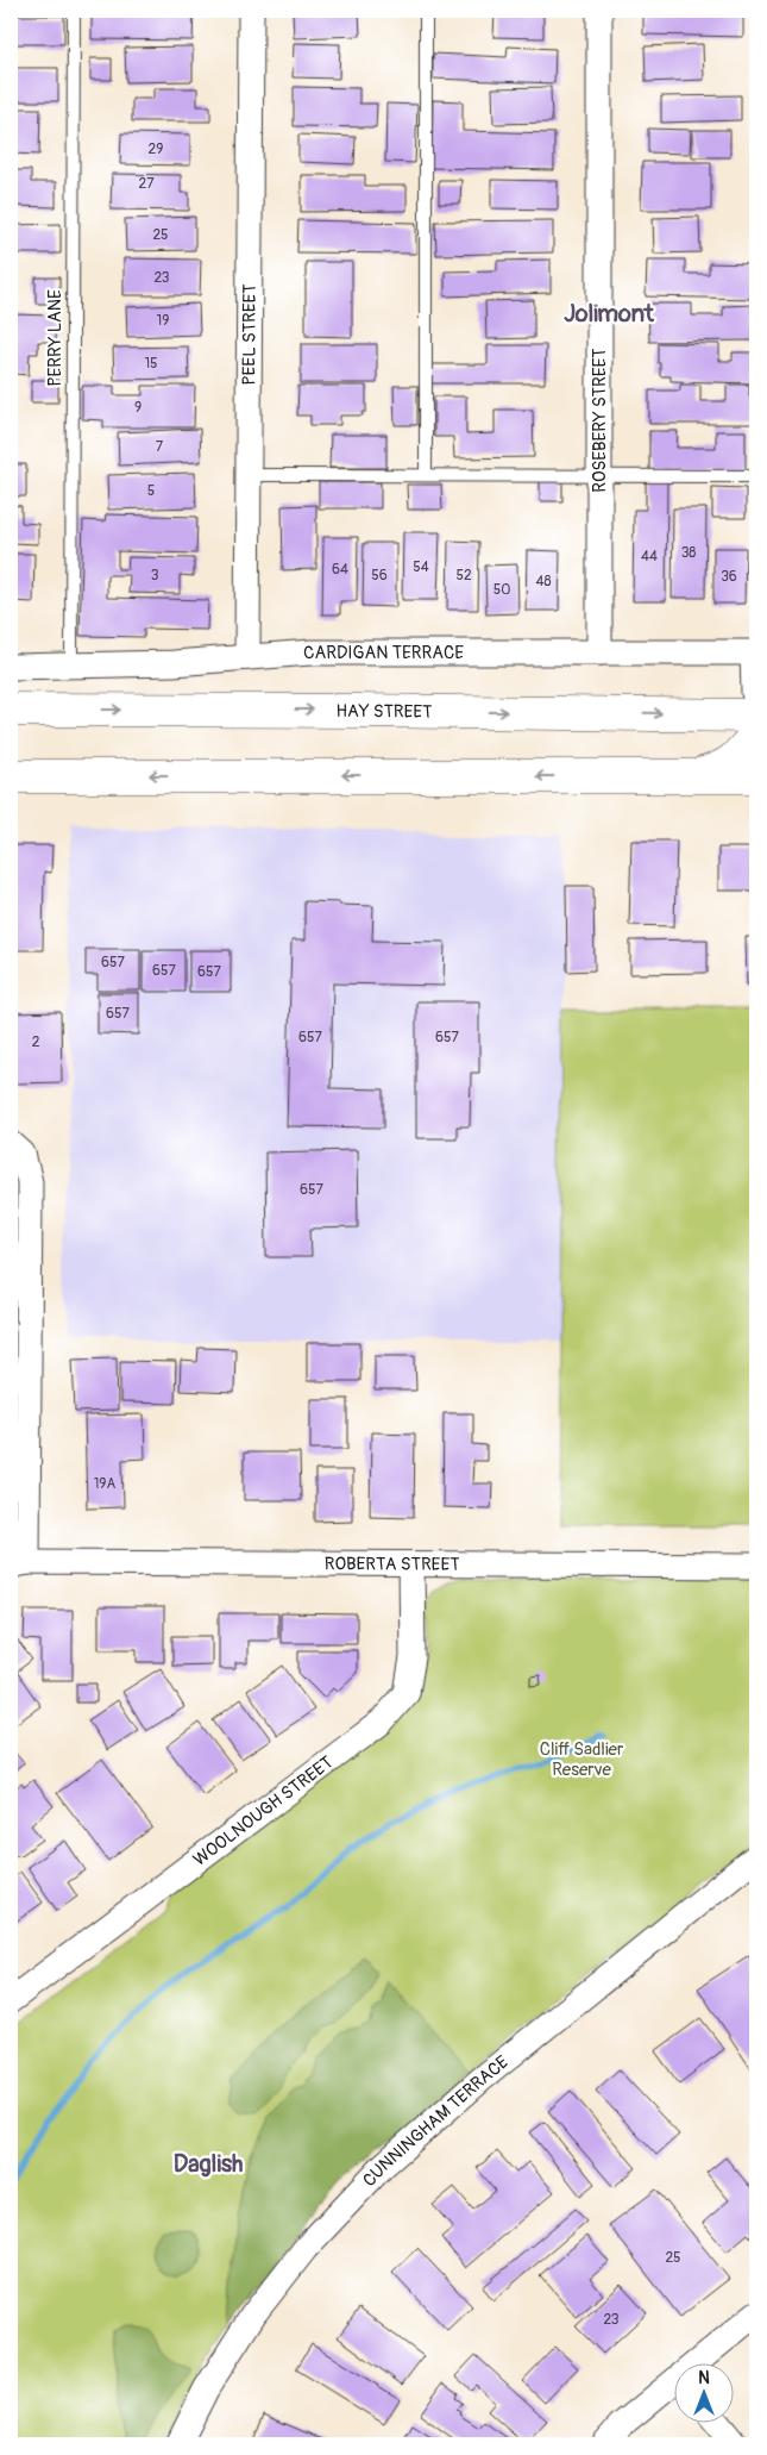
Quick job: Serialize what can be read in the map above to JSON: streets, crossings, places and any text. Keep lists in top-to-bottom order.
{
  "streets": {
    "main road": ["HAY STREET"],
    "street": [
      "PEEL STREET",
      "ROSEBERY STREET",
      "CARDIGAN TERRACE",
      "ROBERTA STREET",
      "WOOLNOUGH STREET",
      "CUNNINGHAM TERRACE"
    ],
    "lane": ["PERRY LANE"]
  },
  "crossings": [
    ["PEEL STREET", "CARDIGAN TERRACE"],
    ["PERRY LANE", "CARDIGAN TERRACE"],
    ["ROSEBERY STREET", "CARDIGAN TERRACE"],
    ["ROBERTA STREET", "WOOLNOUGH STREET"]
  ],
  "districts": ["Jolimont", "Daglish"],
  "parks": ["Cliff Sadlier Reserve"],
  "house_numbers": [
    "29",
    "27",
    "25",
    "23",
    "19",
    "15",
    "9",
    "7",
    "5",
    "38",
    "44",
    "54",
    "64",
    "3",
    "56",
    "52",
    "36",
    "48",
    "50",
    "657",
    "657",
    "657",
    "657",
    "657",
    "657",
    "2",
    "657",
    "19A",
    "25",
    "23"
  ],
  "north": "top"
}
